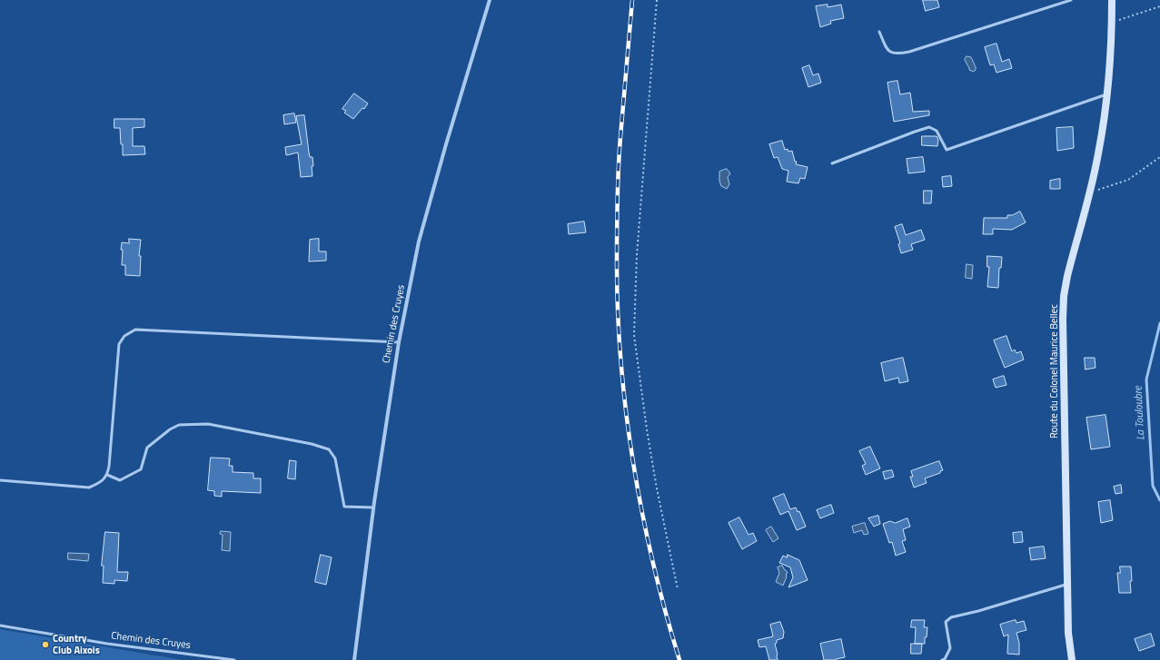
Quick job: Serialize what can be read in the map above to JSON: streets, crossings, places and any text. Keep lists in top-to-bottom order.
{
  "streets": {
    "main road": ["Route du Colonel Maurice Bellec"],
    "street": ["Chemin des Cruyes"]
  },
  "water": ["La Touloubre"],
  "places": ["Country Club Aixois"]
}
